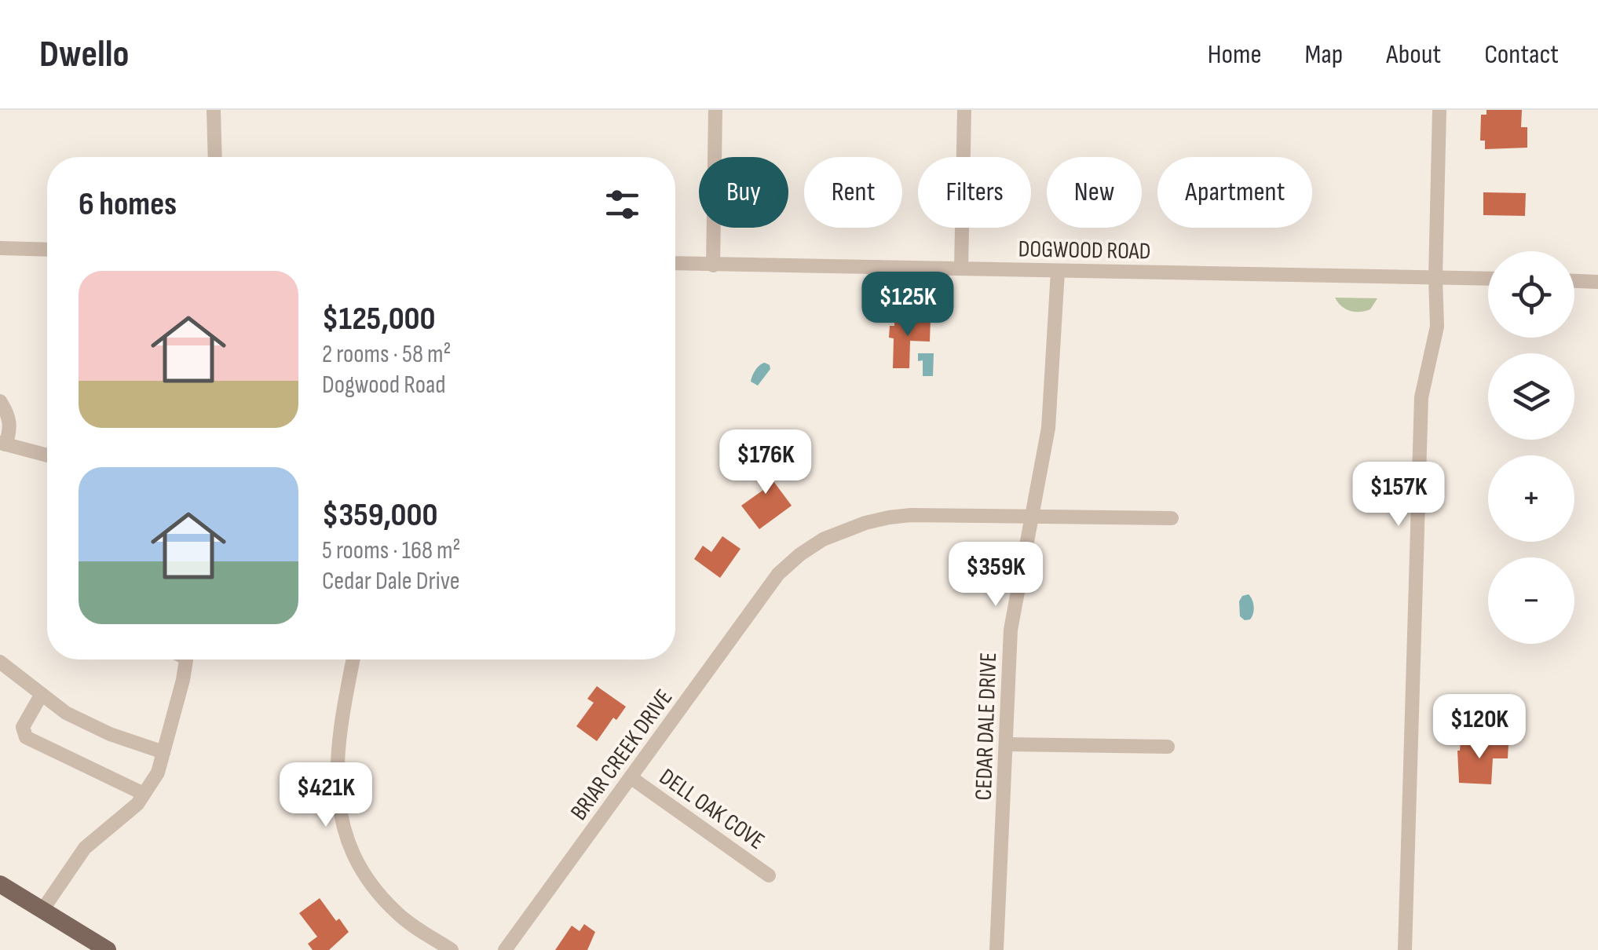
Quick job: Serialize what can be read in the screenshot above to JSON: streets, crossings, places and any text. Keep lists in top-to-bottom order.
{
  "streets": {
    "street": [
      "DOGWOOD ROAD",
      "CEDAR DALE DRIVE",
      "BRIAR CREEK DRIVE",
      "DELL OAK COVE"
    ]
  },
  "crossings": [
    ["DOGWOOD ROAD", "CEDAR DALE DRIVE"],
    ["CEDAR DALE DRIVE", "BRIAR CREEK DRIVE"],
    ["BRIAR CREEK DRIVE", "DELL OAK COVE"]
  ],
  "page": {
    "header": "Dwello",
    "nav": [
      "Home",
      "Map",
      "About",
      "Contact"
    ],
    "chip": [
      "Buy",
      "Rent",
      "Filters",
      "New",
      "Apartment"
    ],
    "heading": "6 homes",
    "map_buttons": ["+", "−"],
    "list": [
      {
        "name": "$125,000",
        "note": "2 rooms · 58 m² · Dogwood Road"
      },
      {
        "name": "$359,000",
        "note": "5 rooms · 168 m² · Cedar Dale Drive"
      }
    ],
    "price": [
      "$125K",
      "$176K",
      "$157K",
      "$359K",
      "$120K",
      "$421K"
    ]
  }
}
